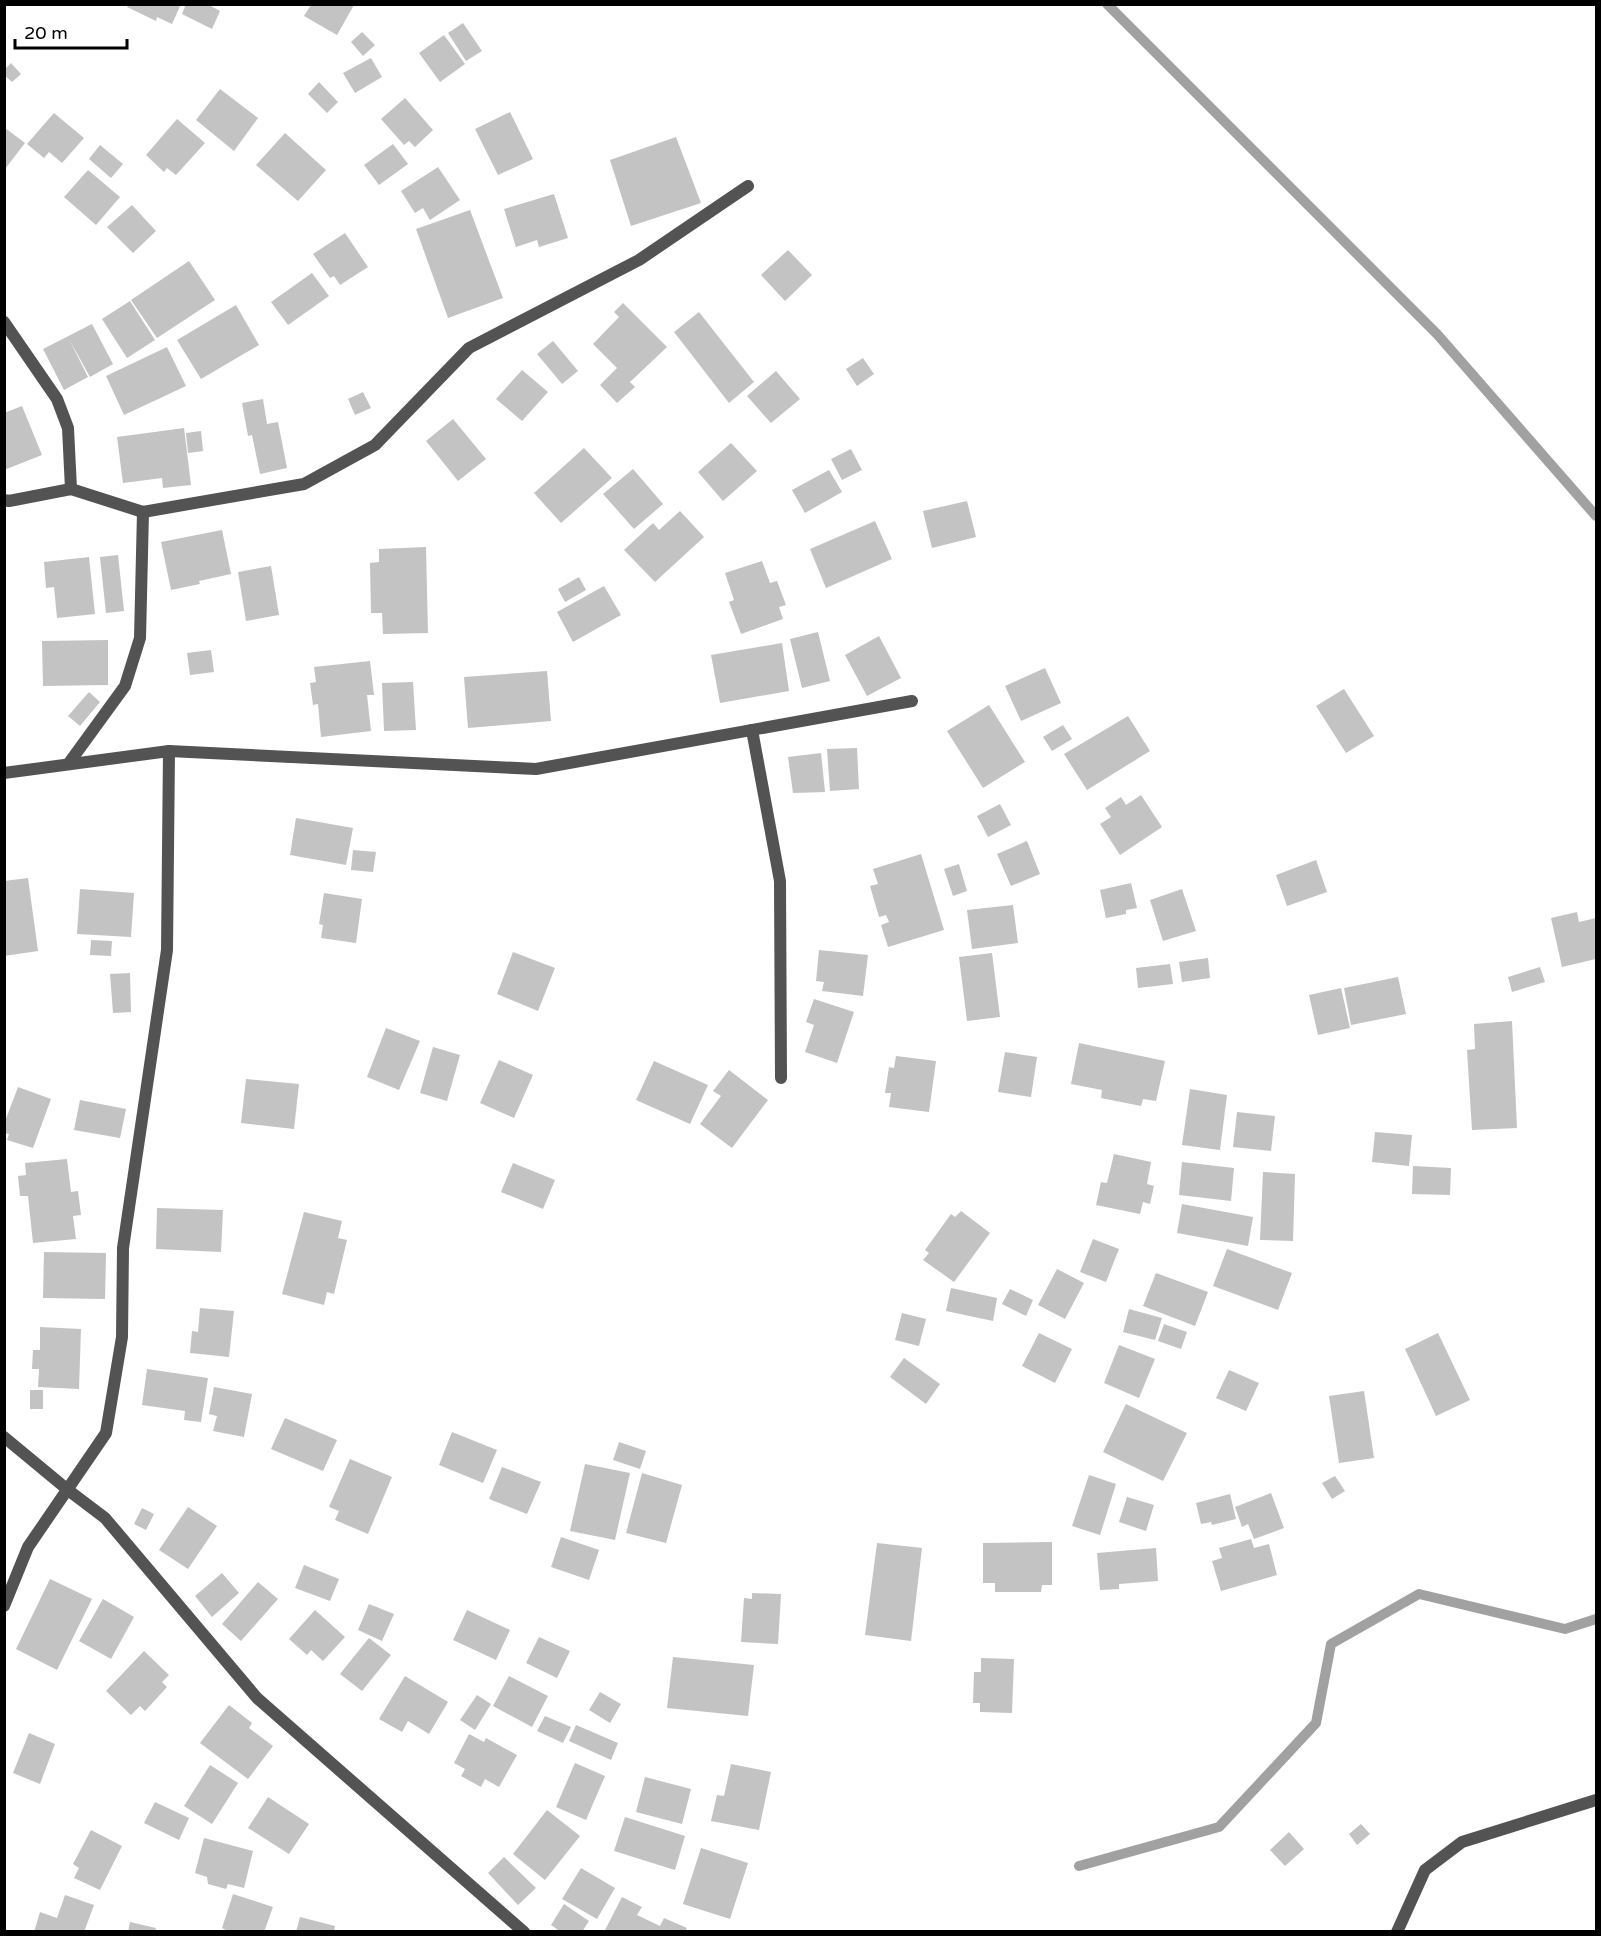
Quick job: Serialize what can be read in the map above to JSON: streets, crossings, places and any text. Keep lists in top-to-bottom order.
{
  "scale_bar": "20 m"
}
